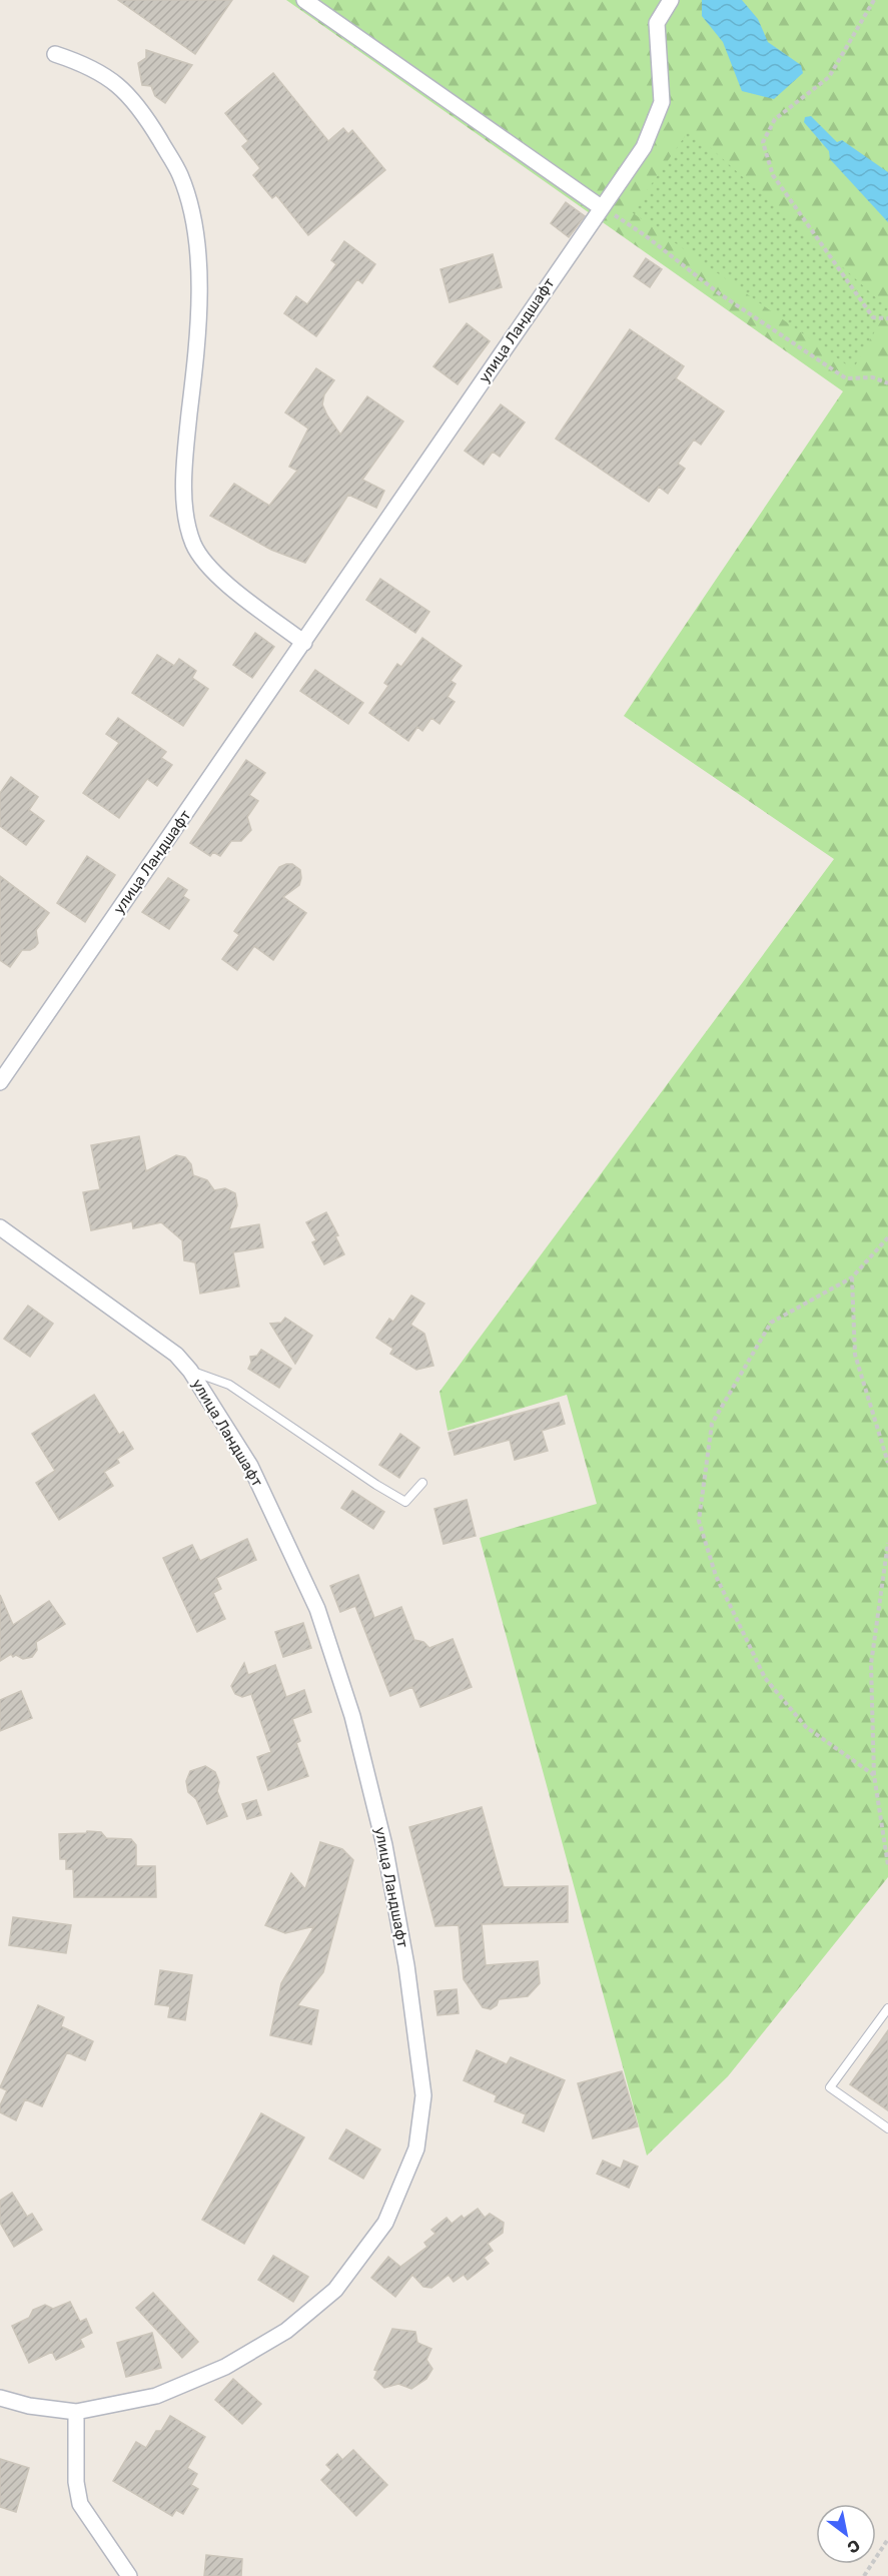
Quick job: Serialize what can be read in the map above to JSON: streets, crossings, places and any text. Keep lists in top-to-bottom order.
{
  "streets": {
    "street": ["улица Ландшафт"]
  },
  "north": "bottom right"
}
